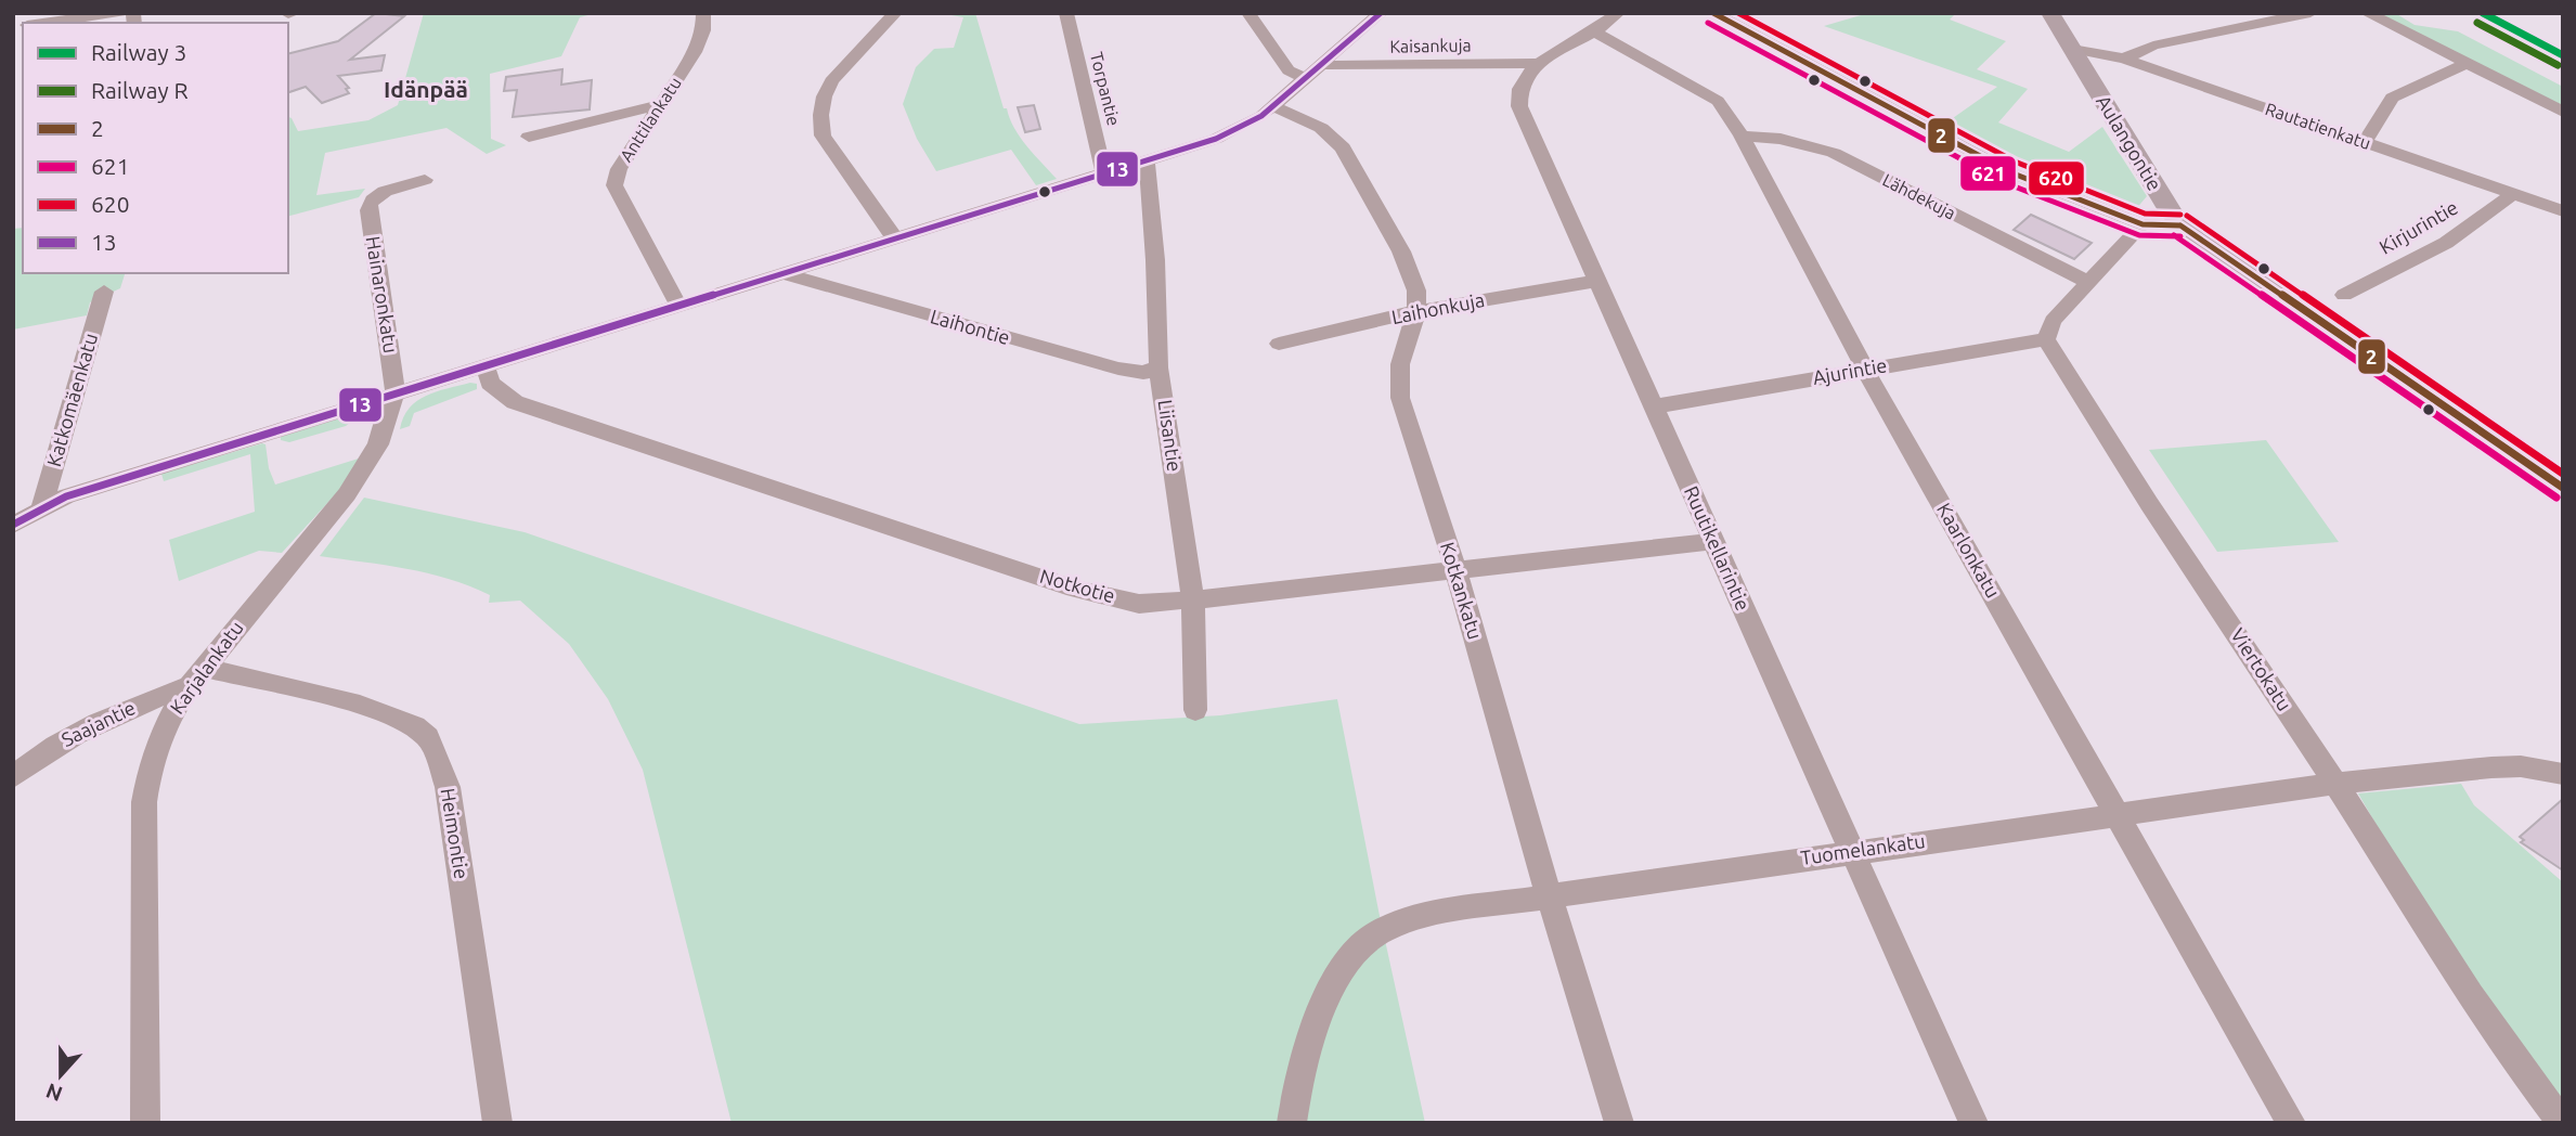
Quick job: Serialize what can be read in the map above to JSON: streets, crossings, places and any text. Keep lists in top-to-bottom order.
{
  "streets": {
    "main road": ["Aulangontie"],
    "street": [
      "Kaisankuja",
      "Torpantie",
      "Anttilankatu",
      "Rautatienkatu",
      "Lähdekuja",
      "Kirjurintie",
      "Hainaronkatu",
      "Laihonkuja",
      "Laihontie",
      "Ajurintie",
      "Katkomäenkatu",
      "Liisantie",
      "Ruutikellarintie",
      "Kaarlonkatu",
      "Notkotie",
      "Kotkankatu",
      "Karjalankatu",
      "Viertokatu",
      "Saajantie",
      "Heimontie",
      "Tuomelankatu"
    ]
  },
  "crossings": [
    ["Kaisankuja", "Ruutikellarintie"],
    ["Rautatienkatu", "Aulangontie"],
    ["Rautatienkatu", "Kirjurintie"],
    ["Lähdekuja", "Kaarlonkatu"],
    ["Hainaronkatu", "Karjalankatu"],
    ["Laihonkuja", "Ruutikellarintie"],
    ["Laihonkuja", "Kotkankatu"],
    ["Laihontie", "Liisantie"],
    ["Ajurintie", "Ruutikellarintie"],
    ["Ajurintie", "Kaarlonkatu"],
    ["Ajurintie", "Viertokatu"],
    ["Liisantie", "Notkotie"],
    ["Ruutikellarintie", "Kaarlonkatu"],
    ["Ruutikellarintie", "Notkotie"],
    ["Ruutikellarintie", "Tuomelankatu"],
    ["Kaarlonkatu", "Tuomelankatu"],
    ["Notkotie", "Kotkankatu"],
    ["Kotkankatu", "Tuomelankatu"],
    ["Karjalankatu", "Saajantie"],
    ["Karjalankatu", "Heimontie"],
    ["Viertokatu", "Tuomelankatu"],
    ["Saajantie", "Heimontie"]
  ],
  "districts": ["Idänpää"],
  "lines": [
    "rail line 3",
    "transit line 2",
    "transit line 620",
    "transit line 13",
    "rail line R",
    "transit line 621"
  ],
  "legend": [
    "Railway 3",
    "Railway R",
    "2",
    "621",
    "620",
    "13"
  ],
  "north": "bottom"
}
